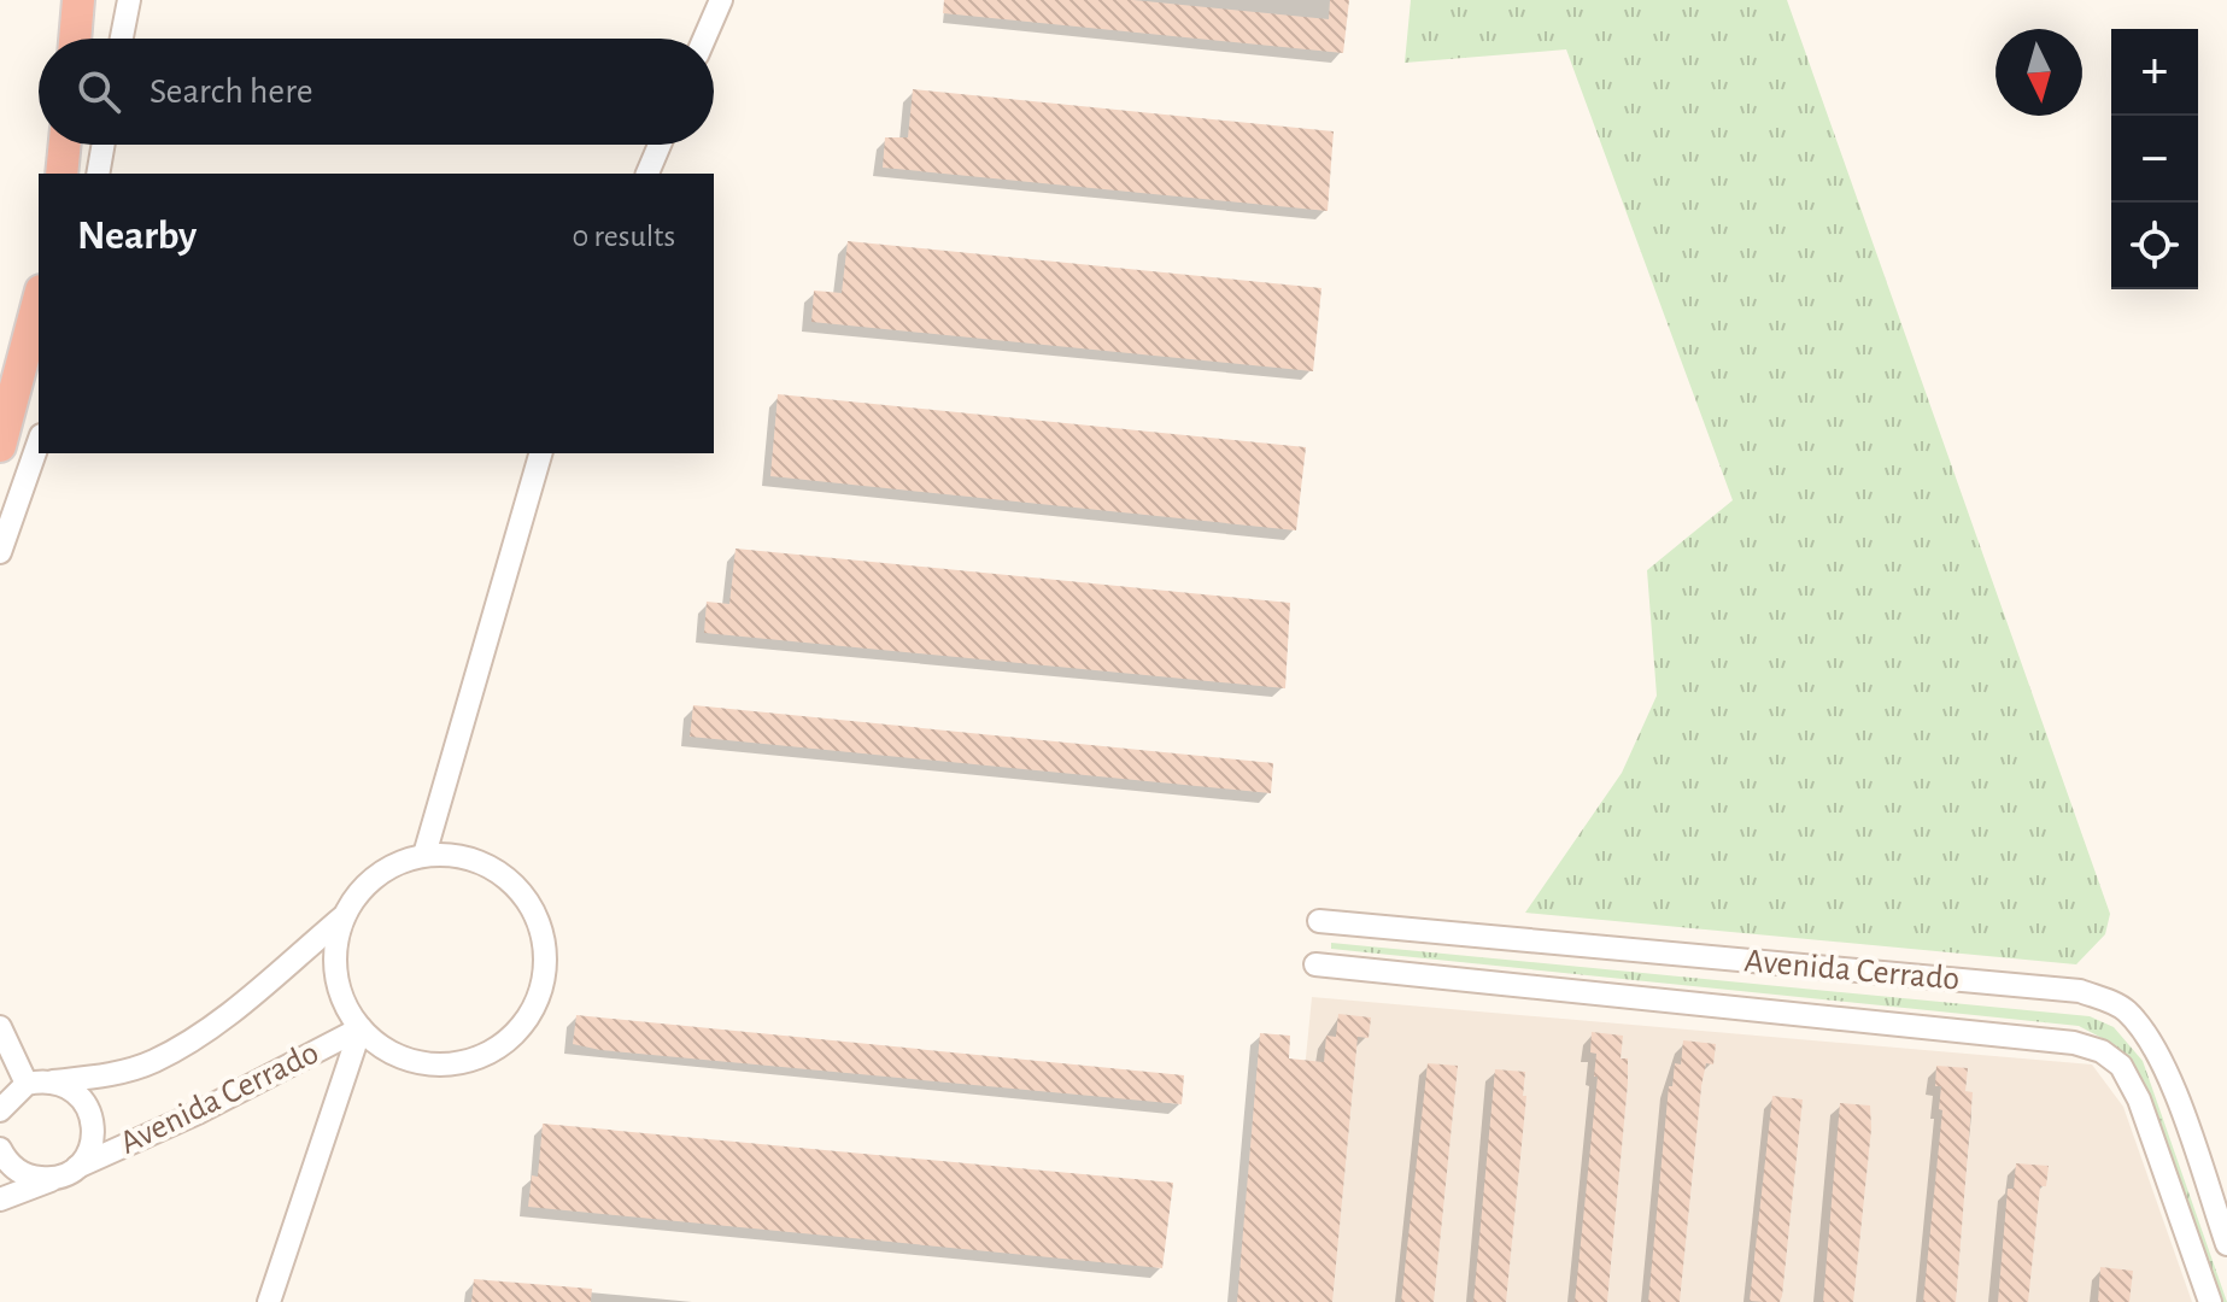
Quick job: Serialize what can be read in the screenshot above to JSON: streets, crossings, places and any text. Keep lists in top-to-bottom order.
{
  "streets": {
    "street": ["Avenida Cerrado"]
  },
  "north": "bottom",
  "page": {
    "map_buttons": ["+", "−"],
    "search": "Search here",
    "heading": ["Nearby", "0 results"]
  }
}
